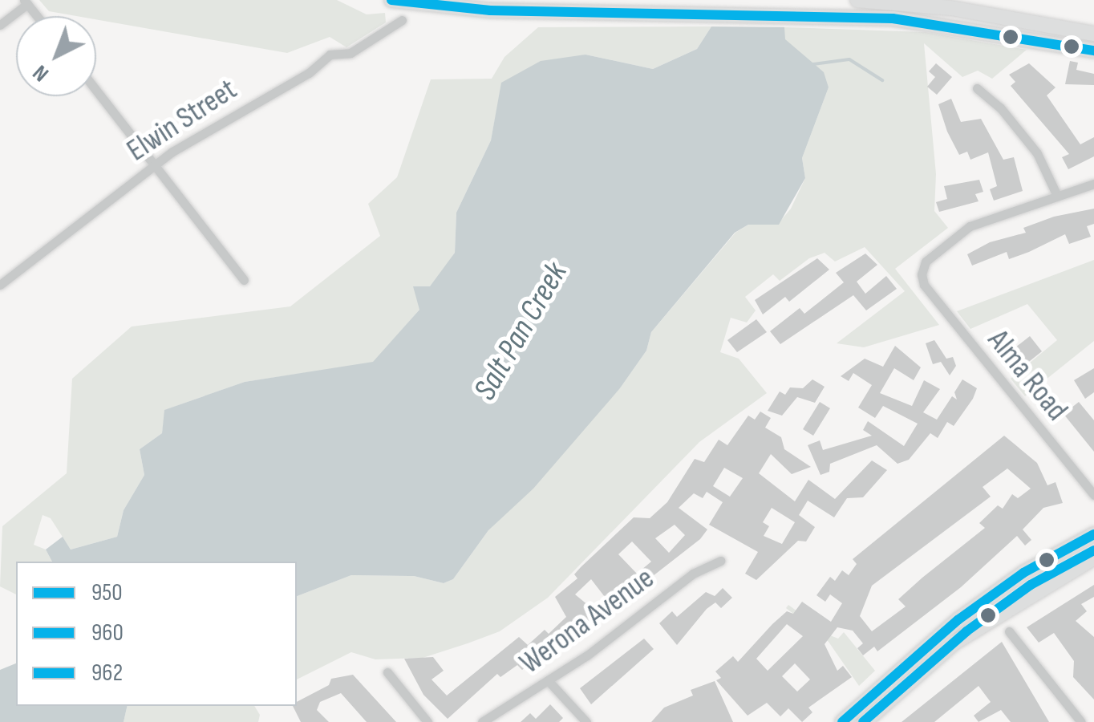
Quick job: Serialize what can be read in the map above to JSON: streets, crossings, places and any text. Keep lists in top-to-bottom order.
{
  "streets": {
    "street": ["Elwin Street", "Alma Road", "Werona Avenue"]
  },
  "water": ["Salt Pan Creek"],
  "lines": ["transit line 950", "transit line 960", "transit line 962"],
  "legend": ["950", "960", "962"],
  "north": "bottom left"
}
